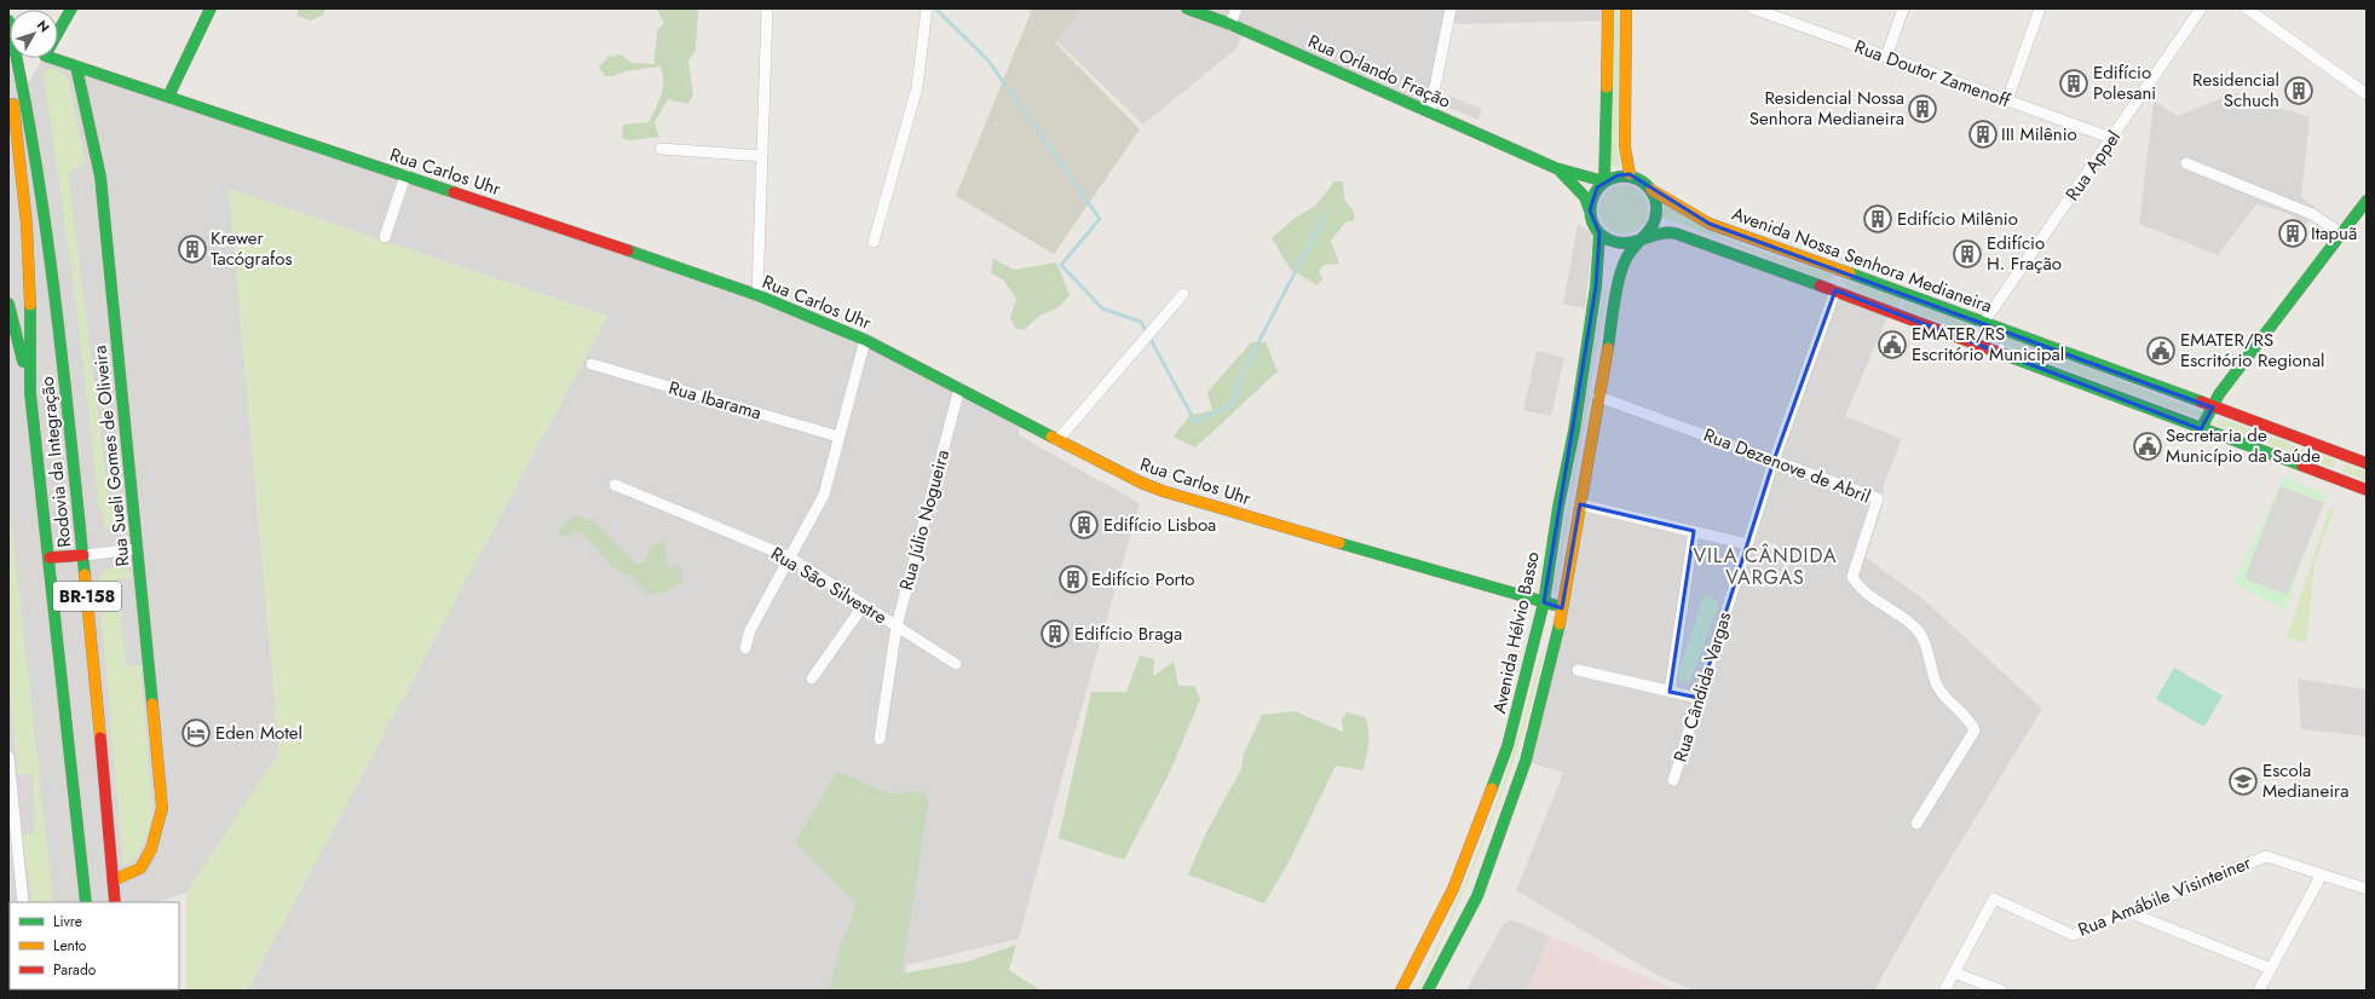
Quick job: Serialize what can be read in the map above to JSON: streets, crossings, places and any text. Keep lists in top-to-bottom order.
{
  "streets": {
    "main road": [
      "Rua Orlando Fração",
      "Rua Carlos Uhr",
      "Avenida Nossa Senhora Medianeira",
      "Rua Sueli Gomes de Oliveira",
      "Rodovia da Integração",
      "BR-158",
      "Avenida Hélvio Basso"
    ],
    "street": [
      "Rua Doutor Zamenoff",
      "Rua Appel",
      "Rua Ibarama",
      "Rua Dezenove de Abril",
      "Rua Júlio Nogueira",
      "Rua São Silvestre",
      "Rua Cândida Vargas",
      "Rua Amábile Visinteiner"
    ]
  },
  "crossings": [
    ["Rua Orlando Fração", "Avenida Nossa Senhora Medianeira"],
    ["Rua Orlando Fração", "Avenida Hélvio Basso"],
    ["Rua Doutor Zamenoff", "Rua Appel"],
    ["Rua Appel", "Avenida Nossa Senhora Medianeira"],
    ["Rua Carlos Uhr", "Rua Sueli Gomes de Oliveira"],
    ["Rua Carlos Uhr", "Rua Júlio Nogueira"],
    ["Rua Carlos Uhr", "Avenida Hélvio Basso"],
    ["Avenida Nossa Senhora Medianeira", "Avenida Hélvio Basso"],
    ["Avenida Nossa Senhora Medianeira", "Rua Cândida Vargas"],
    ["Rua Sueli Gomes de Oliveira", "Rodovia da Integração"],
    ["Rua Dezenove de Abril", "Avenida Hélvio Basso"],
    ["Rua Dezenove de Abril", "Rua Cândida Vargas"],
    ["Rua Júlio Nogueira", "Rua São Silvestre"]
  ],
  "districts": ["VILA CÂNDIDA VARGAS"],
  "places": {
    "building": [
      "Edifício Polesani",
      "Residencial Schuch",
      "Residencial Nossa Senhora Medianeira",
      "III Milênio",
      "Edifício Milênio",
      "Itapuã",
      "Krewer Tacógrafos",
      "Edifício H. Fração",
      "Edifício Lisboa",
      "Edifício Porto",
      "Edifício Braga"
    ],
    "public building": ["EMATER/RS Escritório Municipal", "EMATER/RS Escritório Regional", "Secretaria de Município da Saúde"],
    "hotel": ["Eden Motel"],
    "school or university": ["Escola Medianeira"]
  },
  "legend": ["Livre", "Lento", "Parado"],
  "north": "top right"
}
